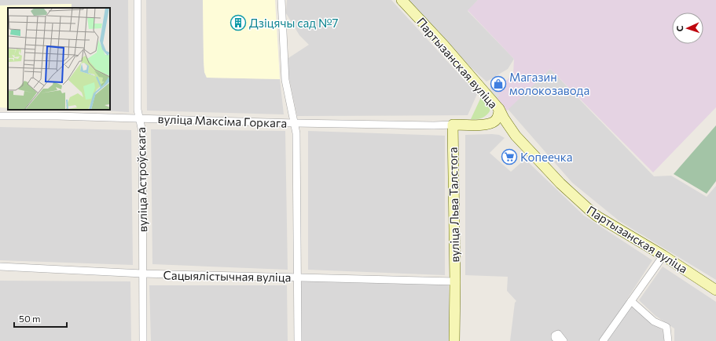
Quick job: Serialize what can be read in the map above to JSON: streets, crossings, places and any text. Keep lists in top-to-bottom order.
{
  "streets": {
    "main road": ["Партызанская вуліца", "вуліца Льва Талстога"],
    "street": ["вуліца Максіма Горкага", "вуліца Астроўскага", "Сацыялістычная вуліца"]
  },
  "crossings": [
    ["вуліца Максіма Горкага", "вуліца Астроўскага"],
    ["вуліца Максіма Горкага", "вуліца Льва Талстога"],
    ["вуліца Астроўскага", "Сацыялістычная вуліца"],
    ["вуліца Льва Талстога", "Сацыялістычная вуліца"]
  ],
  "places": {
    "building": ["Дзіцячы сад №7"],
    "shop": ["Магазин молокозавода"],
    "supermarket": ["Копеечка"]
  },
  "scale_bar": "50 m",
  "north": "left"
}
